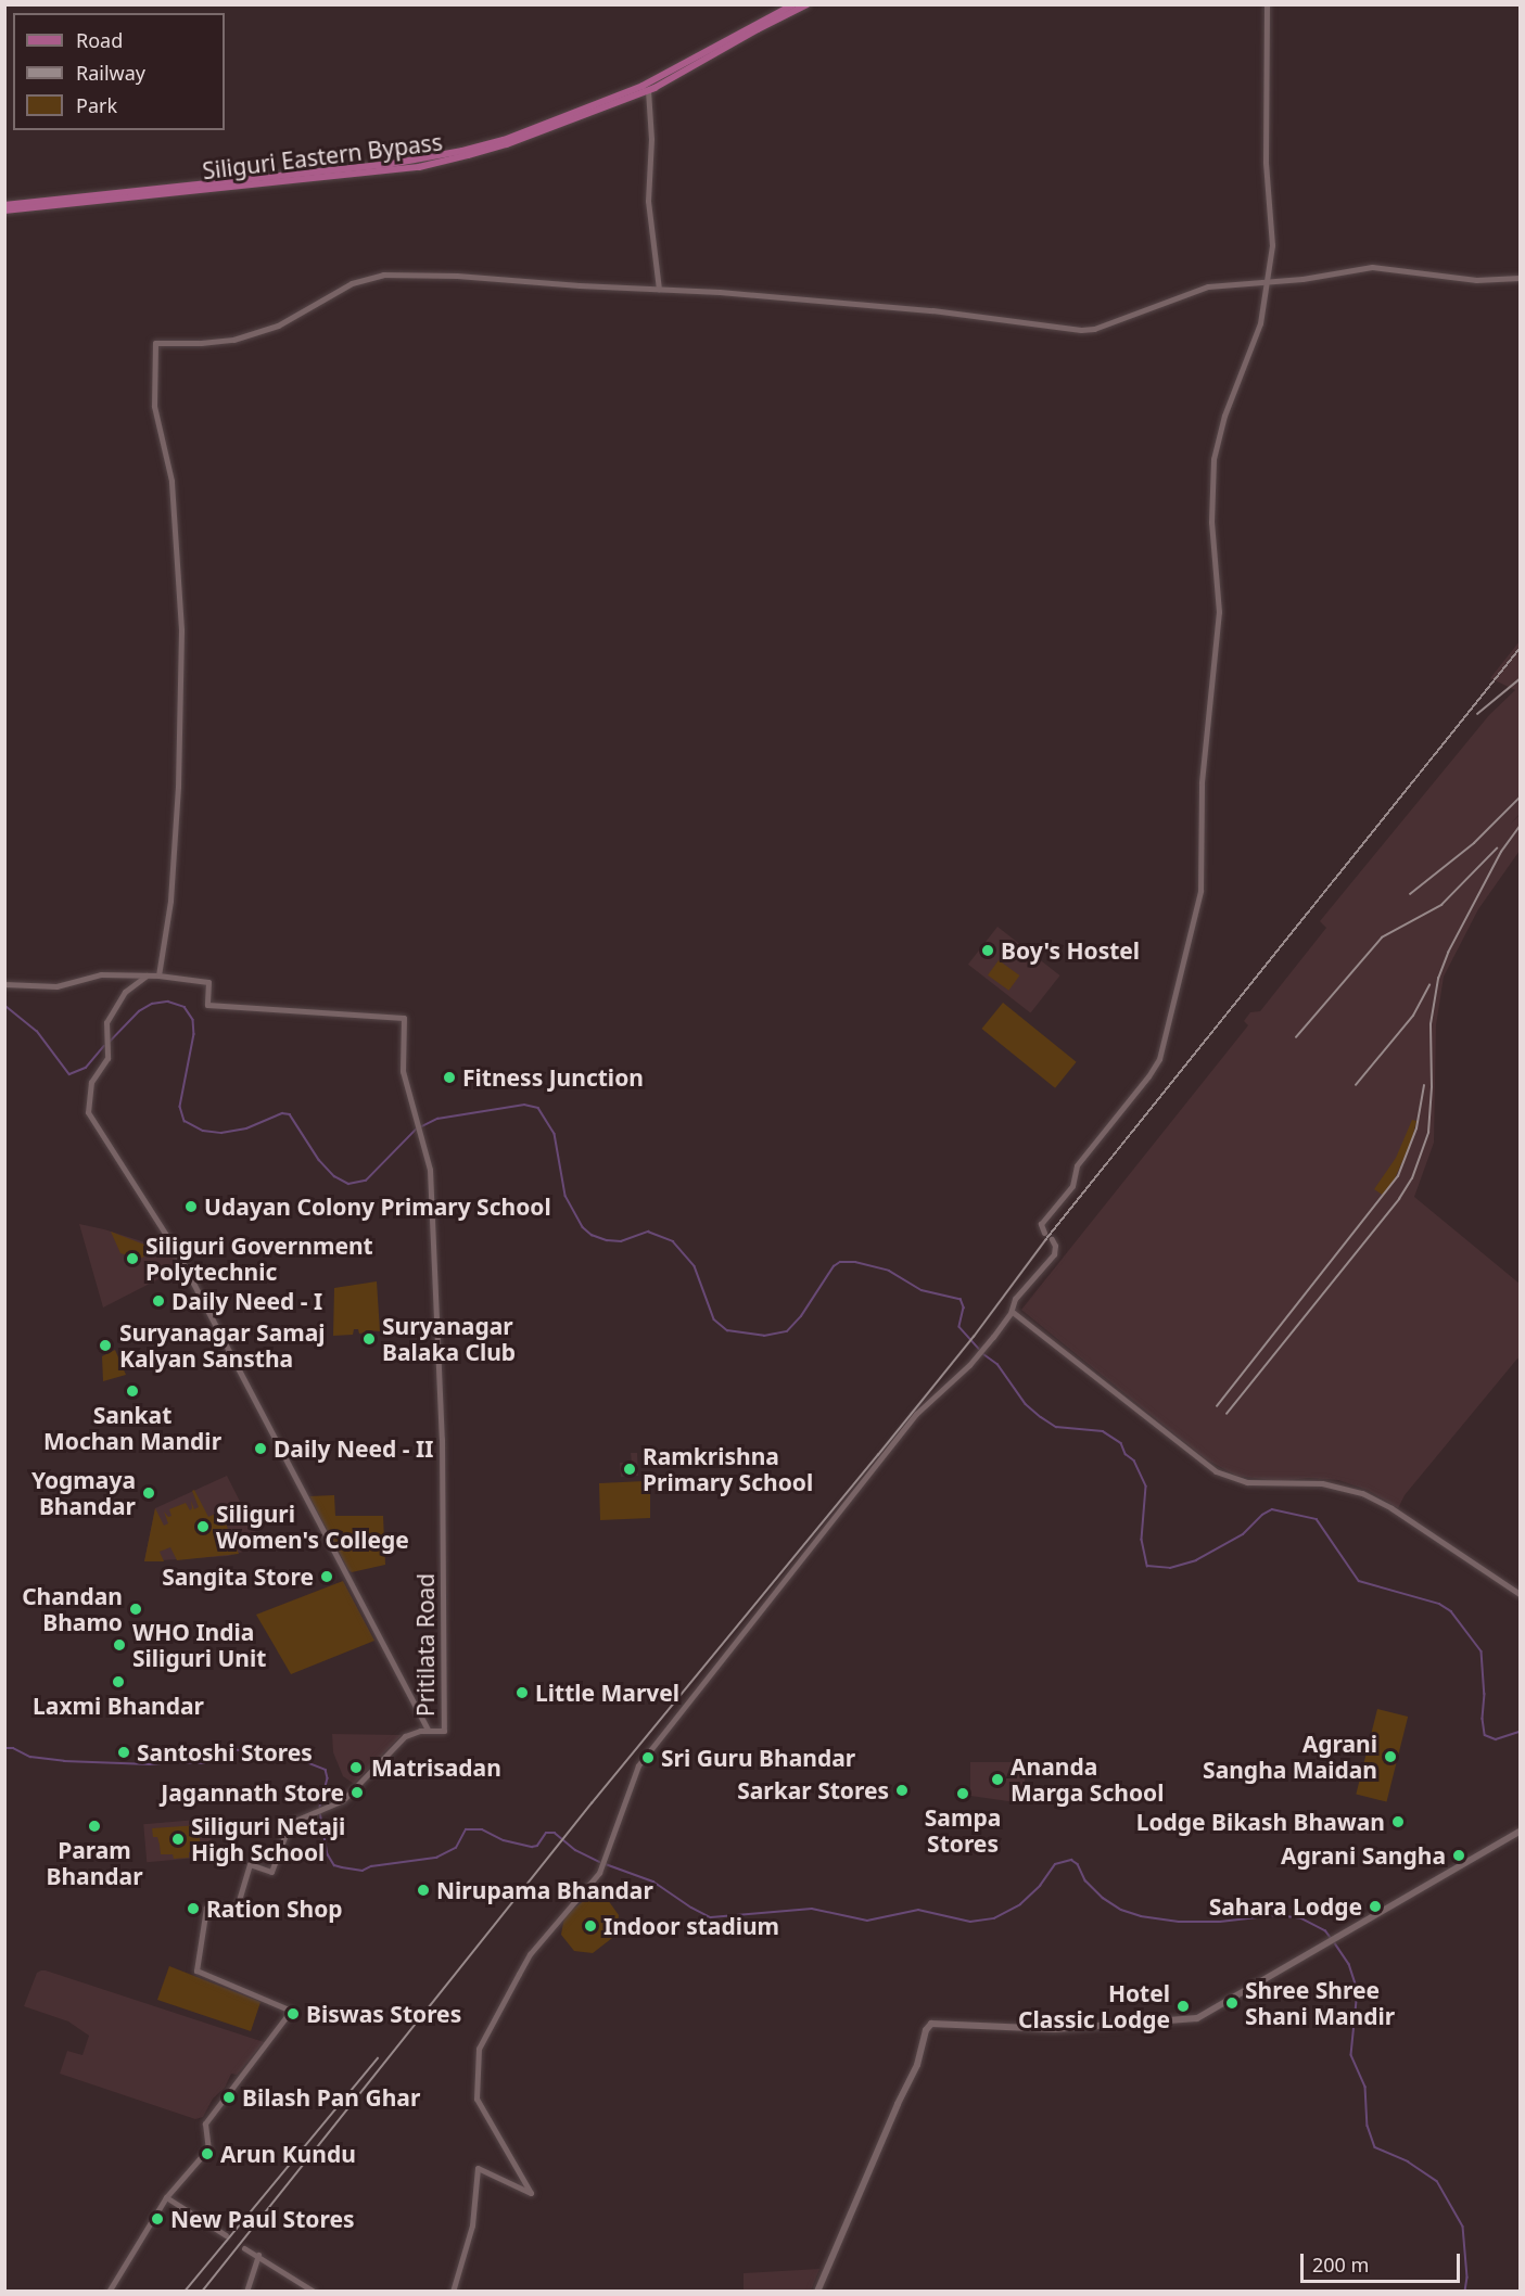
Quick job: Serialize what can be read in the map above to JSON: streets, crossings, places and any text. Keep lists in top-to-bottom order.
{
  "streets": {
    "main road": ["Siliguri Eastern Bypass"],
    "street": ["Pritilata Road"]
  },
  "places": [
    "Boy's Hostel",
    "Fitness Junction",
    "Udayan Colony Primary School",
    "Siliguri Government Polytechnic",
    "Daily Need - I",
    "Suryanagar Balaka Club",
    "Suryanagar Samaj Kalyan Sanstha",
    "Sankat Mochan Mandir",
    "Daily Need - II",
    "Ramkrishna Primary School",
    "Yogmaya Bhandar",
    "Siliguri Women's College",
    "Sangita Store",
    "Chandan Bhamo",
    "WHO India Siliguri Unit",
    "Laxmi Bhandar",
    "Little Marvel",
    "Santoshi Stores",
    "Agrani Sangha Maidan",
    "Sri Guru Bhandar",
    "Matrisadan",
    "Ananda Marga School",
    "Sarkar Stores",
    "Jagannath Store",
    "Sampa Stores",
    "Lodge Bikash Bhawan",
    "Param Bhandar",
    "Siliguri Netaji High School",
    "Agrani Sangha",
    "Nirupama Bhandar",
    "Sahara Lodge",
    "Ration Shop",
    "Indoor stadium",
    "Shree Shree Shani Mandir",
    "Hotel Classic Lodge",
    "Biswas Stores",
    "Bilash Pan Ghar",
    "Arun Kundu",
    "New Paul Stores"
  ],
  "legend": ["Road", "Railway", "Park"],
  "scale_bar": "200 m"
}
